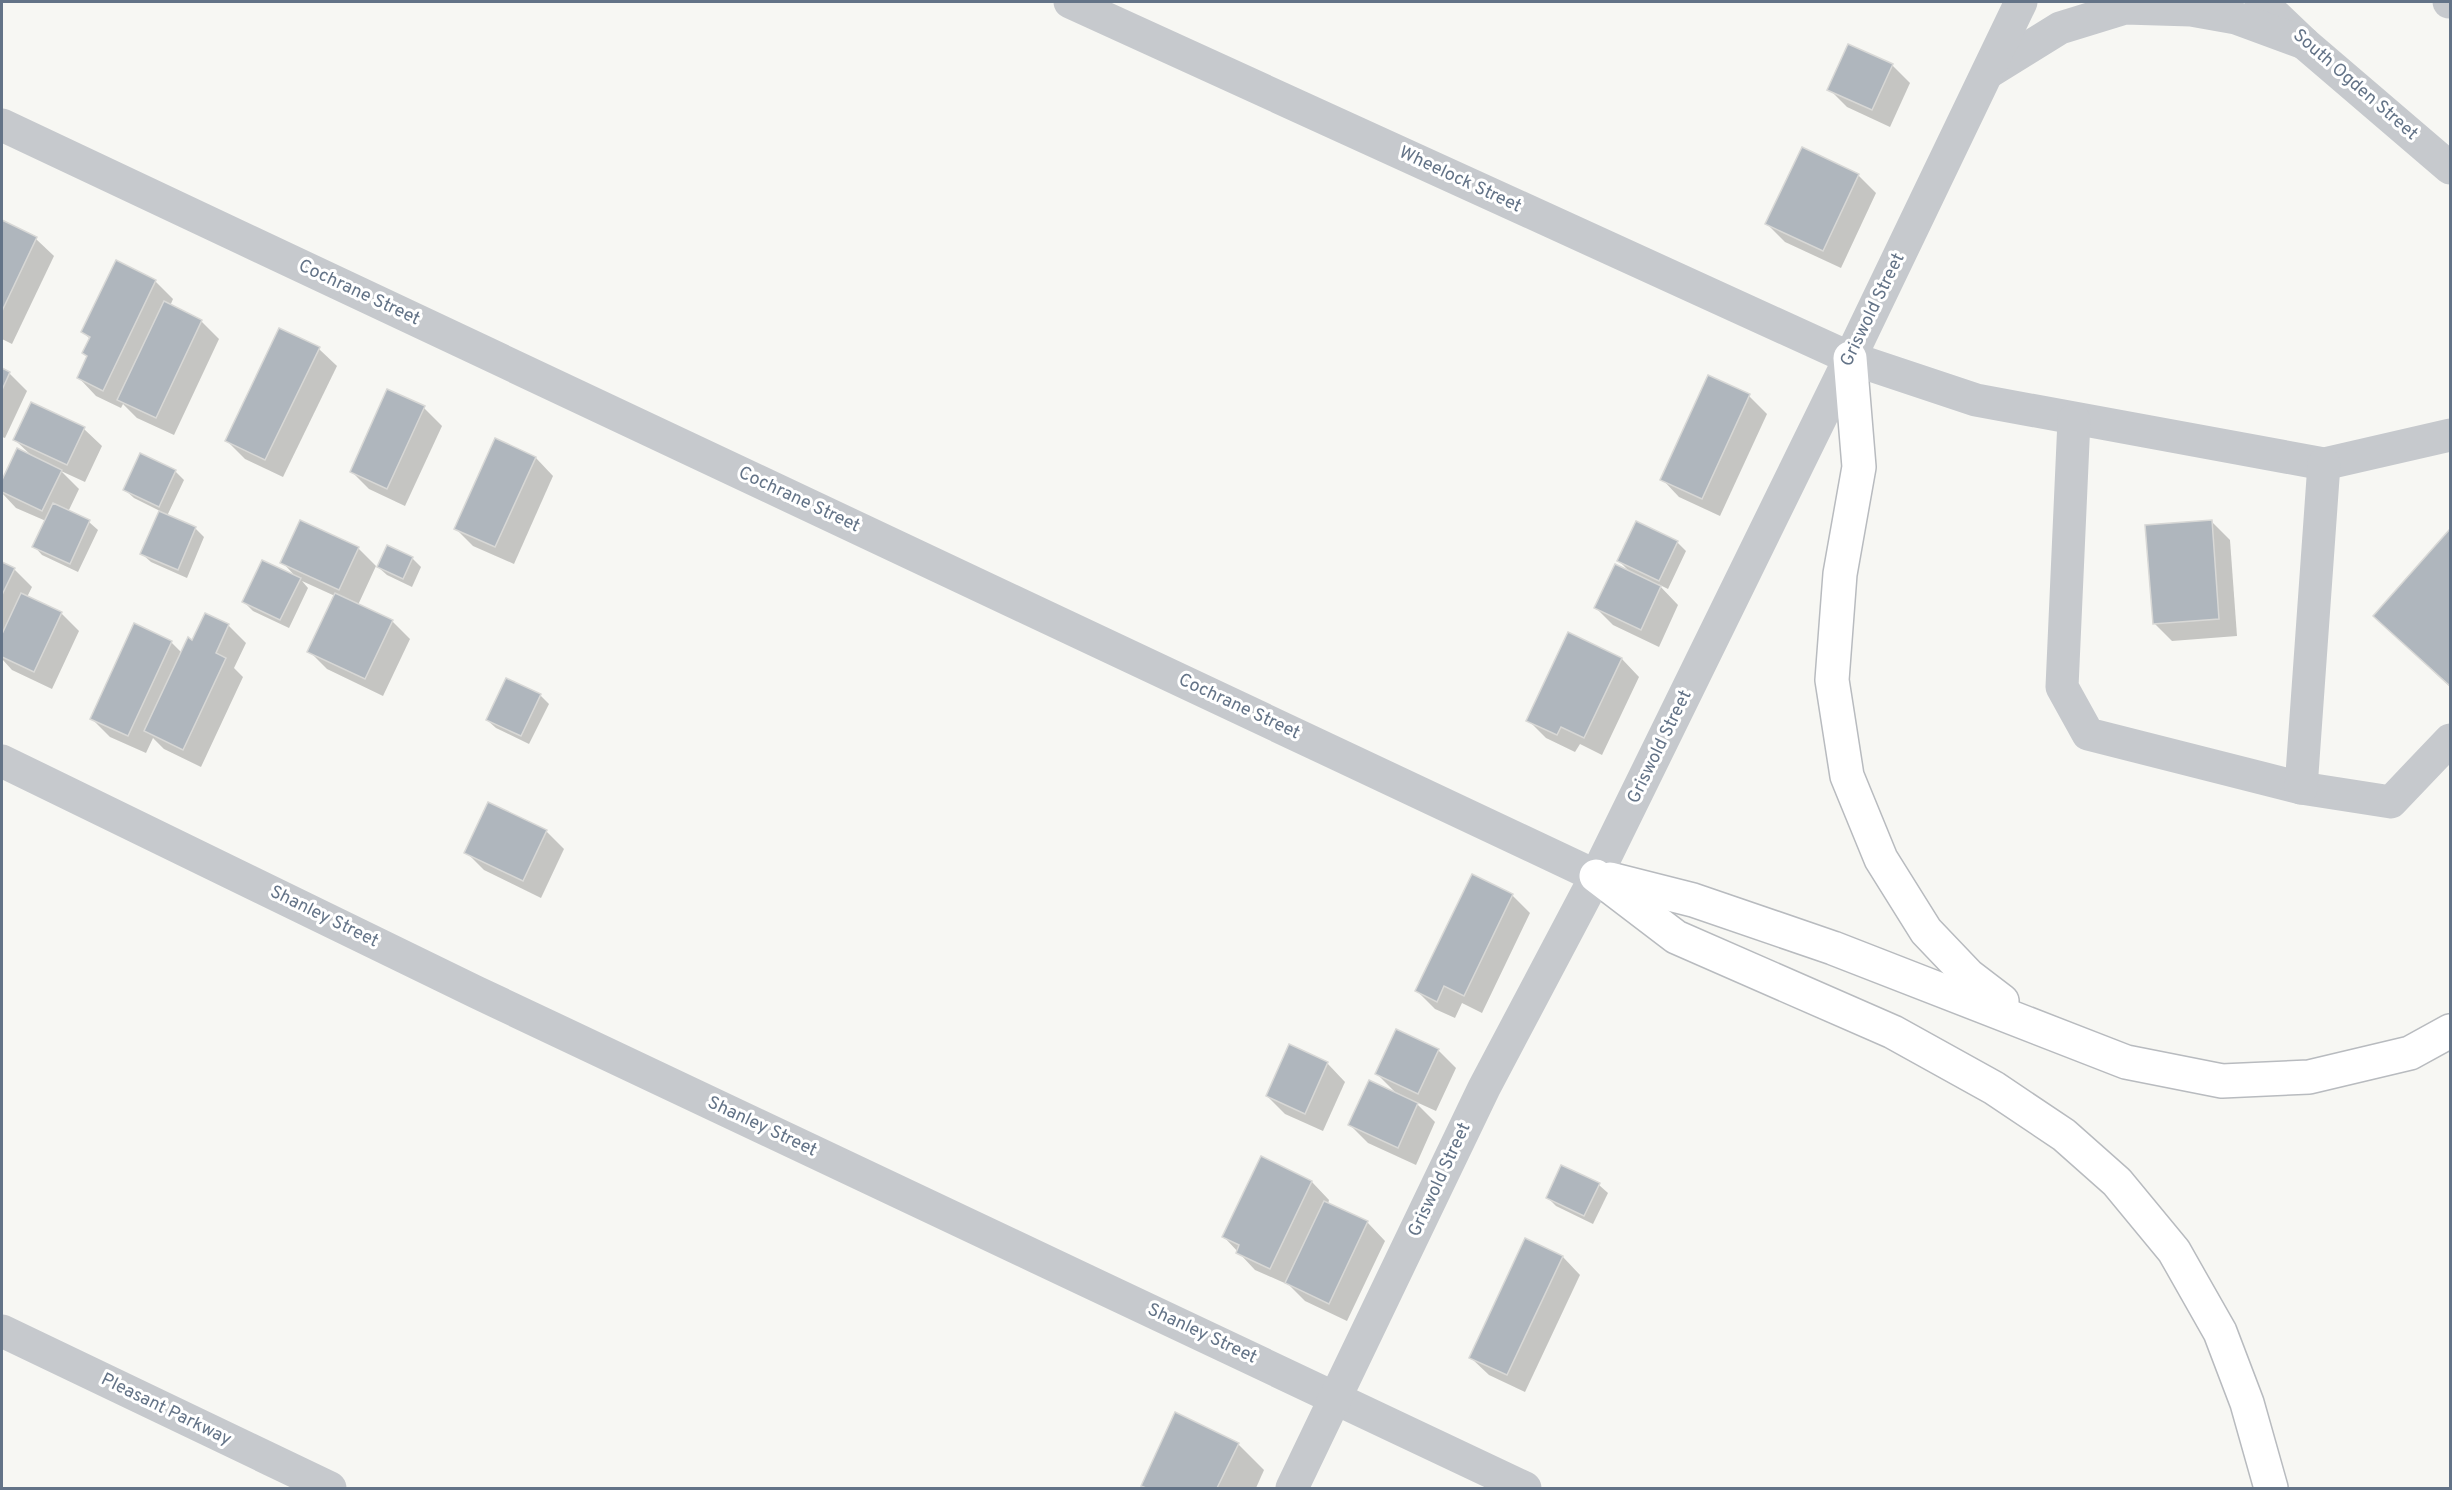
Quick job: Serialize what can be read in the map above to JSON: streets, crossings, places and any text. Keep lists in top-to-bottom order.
{
  "streets": {
    "street": [
      "South Ogden Street",
      "Wheelock Street",
      "Cochrane Street",
      "Griswold Street",
      "Shanley Street",
      "Pleasant Parkway"
    ]
  },
  "crossings": [
    ["Wheelock Street", "Griswold Street"],
    ["Cochrane Street", "Griswold Street"],
    ["Griswold Street", "Shanley Street"]
  ]
}
